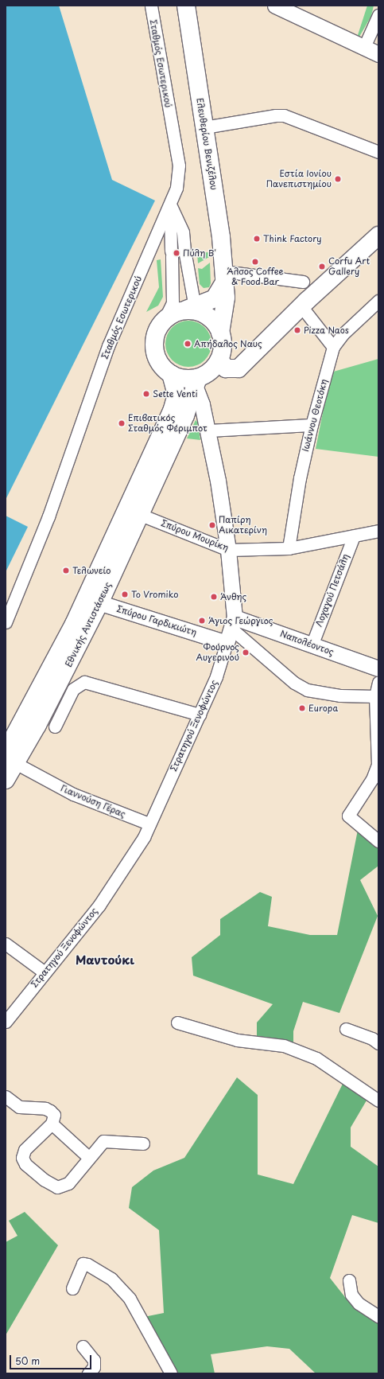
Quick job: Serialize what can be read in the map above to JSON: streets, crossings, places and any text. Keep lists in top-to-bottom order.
{
  "streets": {
    "main road": ["Ελευθερίου Βενιζέλου", "Εθνικής Αντιστάσεως"],
    "street": [
      "Σταθμός Εσωτερικού",
      "Ιωάννου Θεοτόκη",
      "Σπύρου Μουρίκη",
      "Λοχαγού Πετσάλη",
      "Σπύρου Γαρδικιώτη",
      "Ναπολέοντος",
      "Στρατηγού Ξενοφώντος",
      "Γιαννούση Γέρας"
    ]
  },
  "crossings": [
    ["Ελευθερίου Βενιζέλου", "Εθνικής Αντιστάσεως"],
    ["Ελευθερίου Βενιζέλου", "Στρατηγού Ξενοφώντος"],
    ["Ιωάννου Θεοτόκη", "Σπύρου Μουρίκη"],
    ["Σπύρου Μουρίκη", "Λοχαγού Πετσάλη"],
    ["Σπύρου Μουρίκη", "Εθνικής Αντιστάσεως"],
    ["Σπύρου Μουρίκη", "Στρατηγού Ξενοφώντος"],
    ["Λοχαγού Πετσάλη", "Ναπολέοντος"],
    ["Σπύρου Γαρδικιώτη", "Εθνικής Αντιστάσεως"],
    ["Σπύρου Γαρδικιώτη", "Ναπολέοντος"],
    ["Σπύρου Γαρδικιώτη", "Στρατηγού Ξενοφώντος"],
    ["Εθνικής Αντιστάσεως", "Στρατηγού Ξενοφώντος"],
    ["Εθνικής Αντιστάσεως", "Γιαννούση Γέρας"],
    ["Ναπολέοντος", "Στρατηγού Ξενοφώντος"],
    ["Στρατηγού Ξενοφώντος", "Γιαννούση Γέρας"]
  ],
  "districts": ["Μαντούκι"],
  "places": [
    "Εστία Ιονίου Πανεπιστημίου",
    "Think Factory",
    "Πύλη Β'",
    "Άλσος Coffee & Food Bar",
    "Corfu Art Gallery",
    "Pizza Naos",
    "Απήδαλος Ναυς",
    "Sette Venti",
    "Επιβατικός Σταθμός Φέριμποτ",
    "Παπίρη Αικατερίνη",
    "Τελωνείο",
    "To Vromiko",
    "Άνθης",
    "Άγιος Γεώργιος",
    "Φούρνος Αυγερινού",
    "Europa"
  ],
  "scale_bar": "50 m"
}
